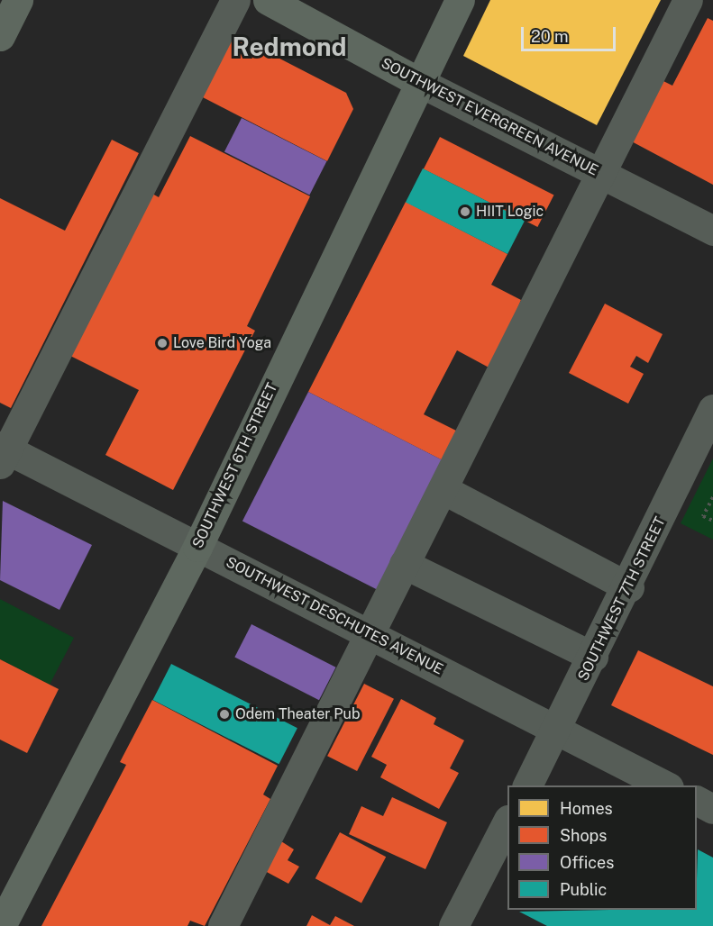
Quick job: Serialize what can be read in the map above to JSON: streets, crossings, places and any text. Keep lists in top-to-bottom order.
{
  "streets": {
    "main road": ["SOUTHWEST EVERGREEN AVENUE", "SOUTHWEST 6TH STREET"],
    "street": ["SOUTHWEST 7TH STREET", "SOUTHWEST DESCHUTES AVENUE"]
  },
  "crossings": [
    ["SOUTHWEST EVERGREEN AVENUE", "SOUTHWEST 6TH STREET"],
    ["SOUTHWEST 6TH STREET", "SOUTHWEST DESCHUTES AVENUE"],
    ["SOUTHWEST 7TH STREET", "SOUTHWEST DESCHUTES AVENUE"]
  ],
  "districts": ["Redmond"],
  "places": ["HIIT Logic", "Love Bird Yoga", "Odem Theater Pub"],
  "legend": [
    "Homes",
    "Shops",
    "Offices",
    "Public"
  ],
  "scale_bar": "20 m"
}
